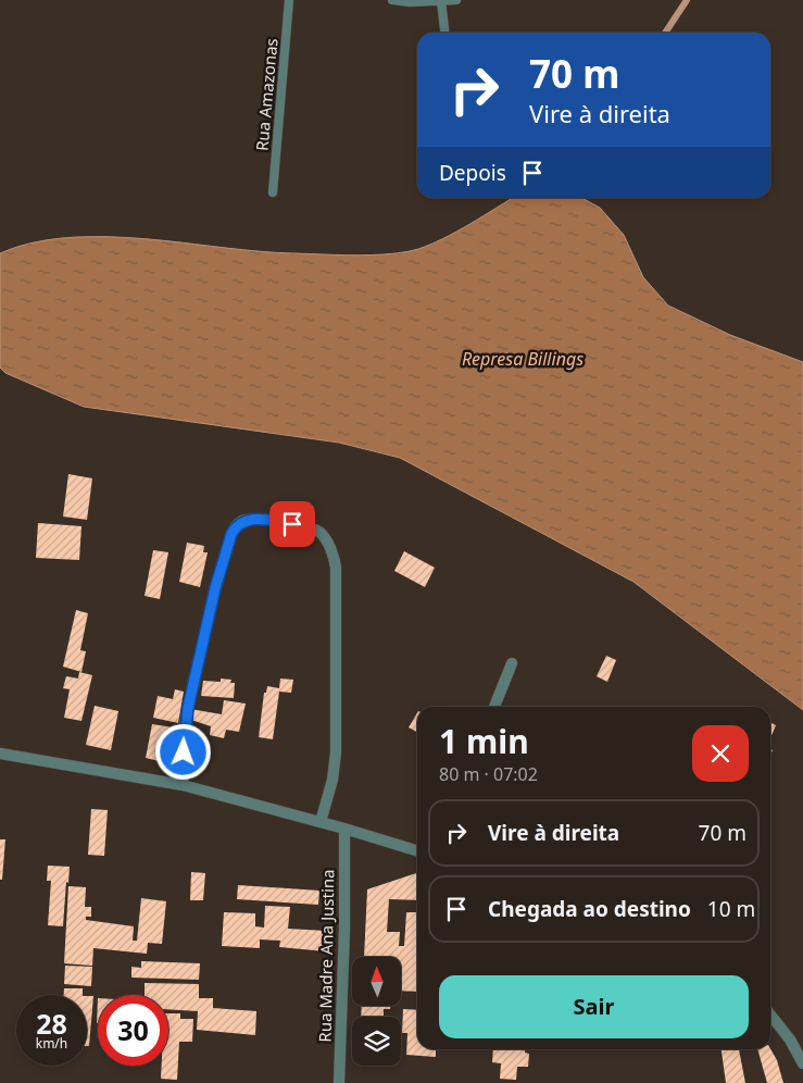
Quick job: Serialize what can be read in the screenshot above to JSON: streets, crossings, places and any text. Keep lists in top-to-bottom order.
{
  "streets": {
    "street": ["Rua Madre Ana Justina"],
    "lane": ["Rua Amazonas"]
  },
  "water": ["Represa Billings"],
  "north": "top",
  "page": {
    "turn": ["70 m", "Vire à direita"],
    "then": "Depois",
    "heading": ["1 min", "80 m · 07:02"],
    "list": [
      {
        "name": "Vire à direita",
        "value": "70 m"
      },
      {
        "name": "Chegada ao destino",
        "value": "10 m"
      }
    ],
    "buttons": "Sair",
    "speed": "28 km/h",
    "limit": "30"
  }
}
